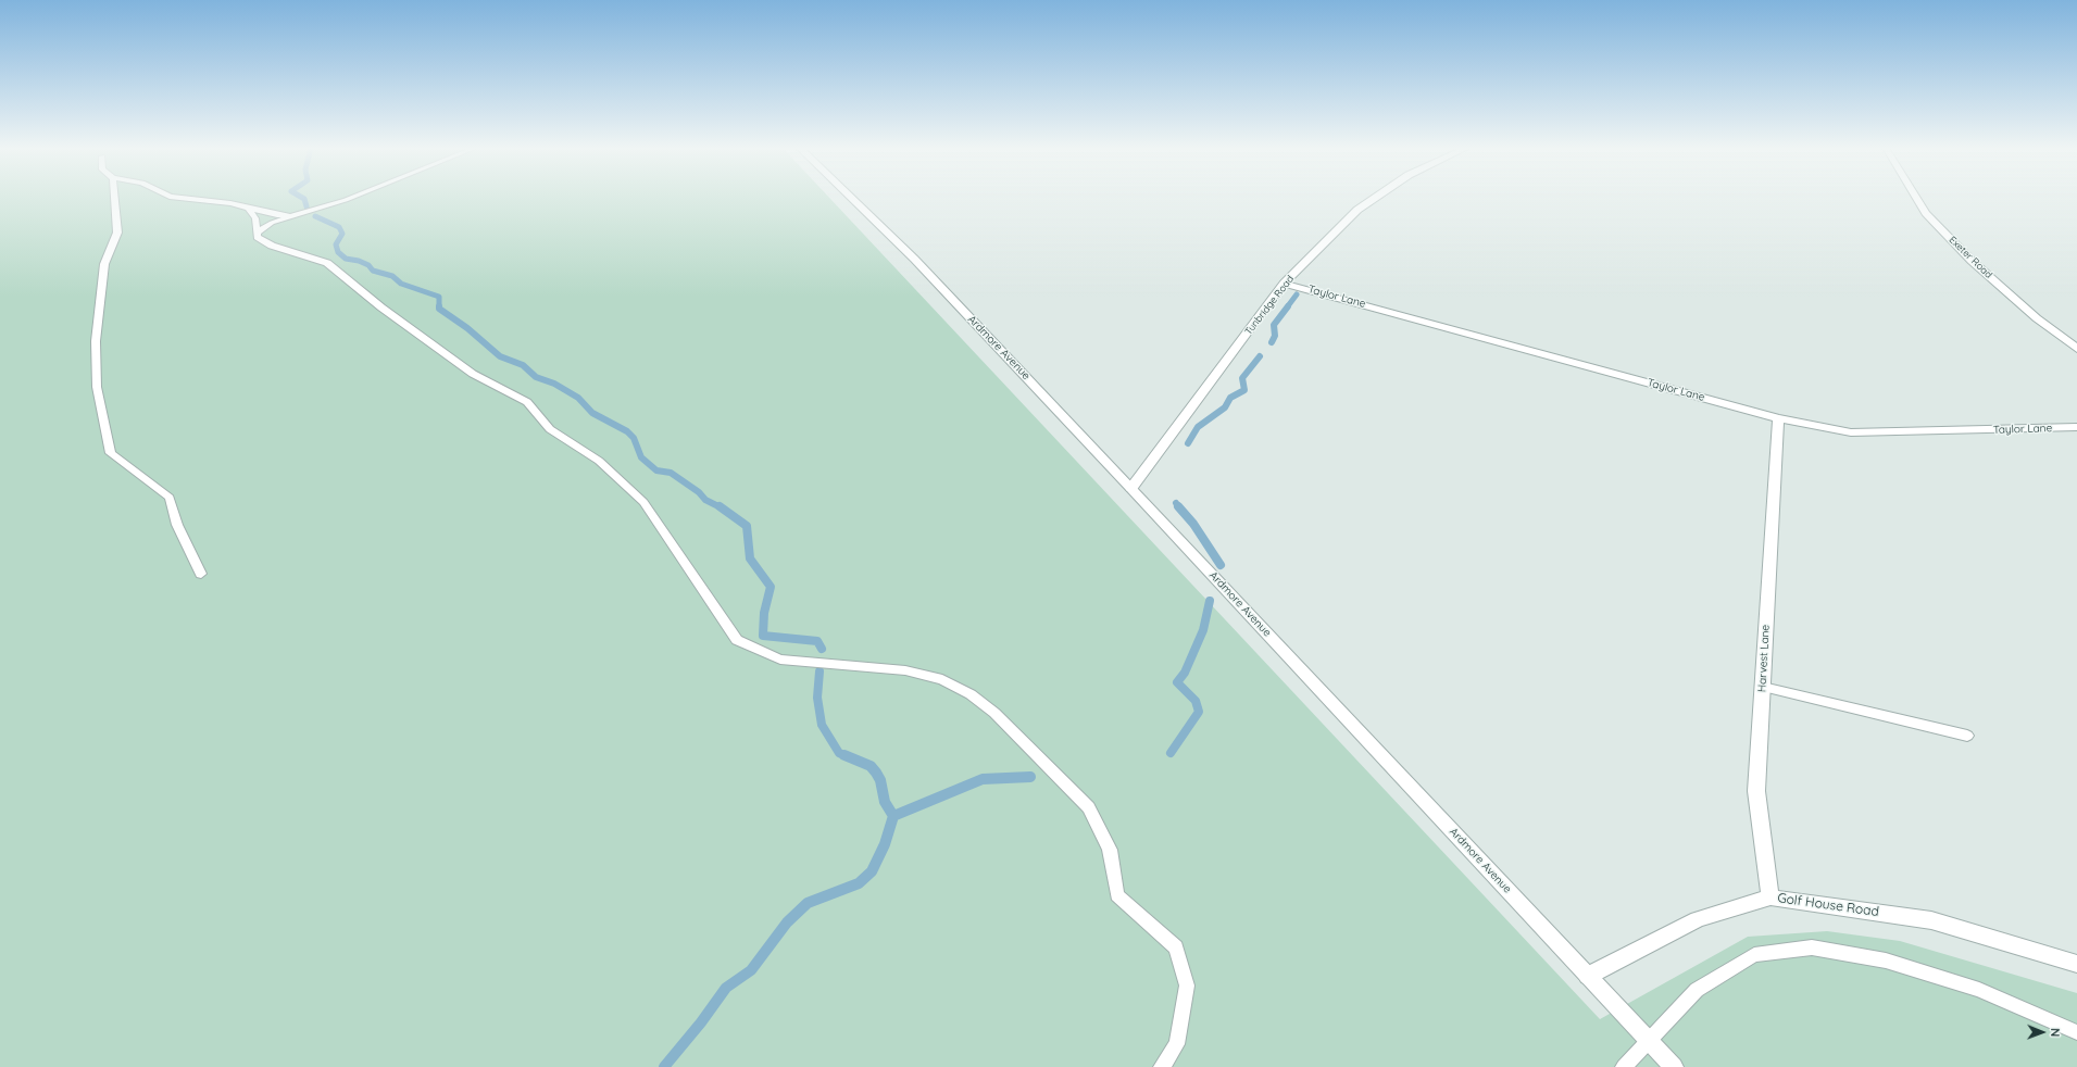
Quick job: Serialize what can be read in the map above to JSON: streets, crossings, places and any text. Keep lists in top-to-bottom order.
{
  "streets": {
    "street": [
      "Exeter Road",
      "Taylor Lane",
      "Tunbridge Road",
      "Ardmore Avenue",
      "Harvest Lane",
      "Golf House Road"
    ]
  },
  "crossings": [
    ["Taylor Lane", "Tunbridge Road"],
    ["Taylor Lane", "Harvest Lane"],
    ["Tunbridge Road", "Ardmore Avenue"],
    ["Ardmore Avenue", "Golf House Road"],
    ["Harvest Lane", "Golf House Road"]
  ],
  "north": "right"
}
